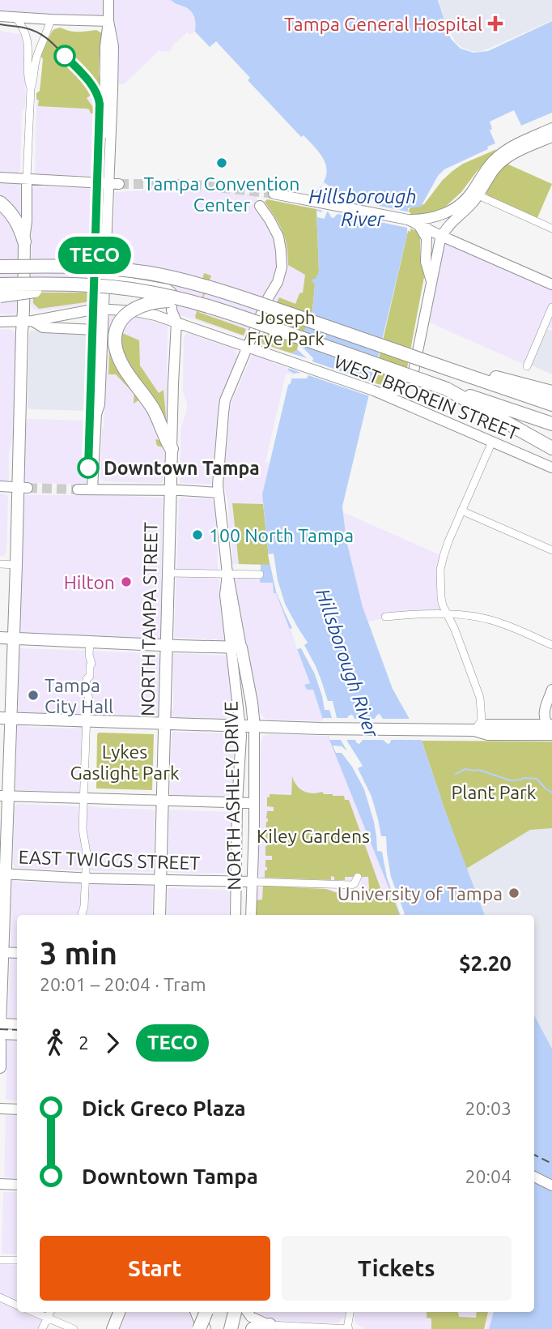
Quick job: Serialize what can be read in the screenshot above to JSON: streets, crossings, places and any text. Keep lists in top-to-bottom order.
{
  "streets": {
    "main road": [
      "WEST BROREIN STREET",
      "NORTH TAMPA STREET",
      "NORTH ASHLEY DRIVE",
      "EAST TWIGGS STREET"
    ]
  },
  "crossings": [
    ["NORTH TAMPA STREET", "EAST TWIGGS STREET"],
    ["NORTH ASHLEY DRIVE", "EAST TWIGGS STREET"]
  ],
  "water": ["Hillsborough River"],
  "parks": [
    "Joseph Frye Park",
    "Lykes Gaslight Park",
    "Plant Park",
    "Kiley Gardens"
  ],
  "places": {
    "health": ["Tampa General Hospital"],
    "other": [
      "Tampa Convention Center",
      "Downtown Tampa",
      "100 North Tampa",
      "Hilton",
      "Tampa City Hall",
      "University of Tampa"
    ]
  },
  "lines": ["tram line TECO"],
  "page": {
    "on_map": "TECO",
    "heading": ["3 min", "20:01 – 20:04 · Tram", "$2.20"],
    "legs": ["2", "TECO"],
    "list": [
      {
        "name": "Dick Greco Plaza",
        "value": "20:03"
      },
      {
        "name": "Downtown Tampa",
        "value": "20:04"
      }
    ],
    "buttons": ["Start", "Tickets"]
  }
}
